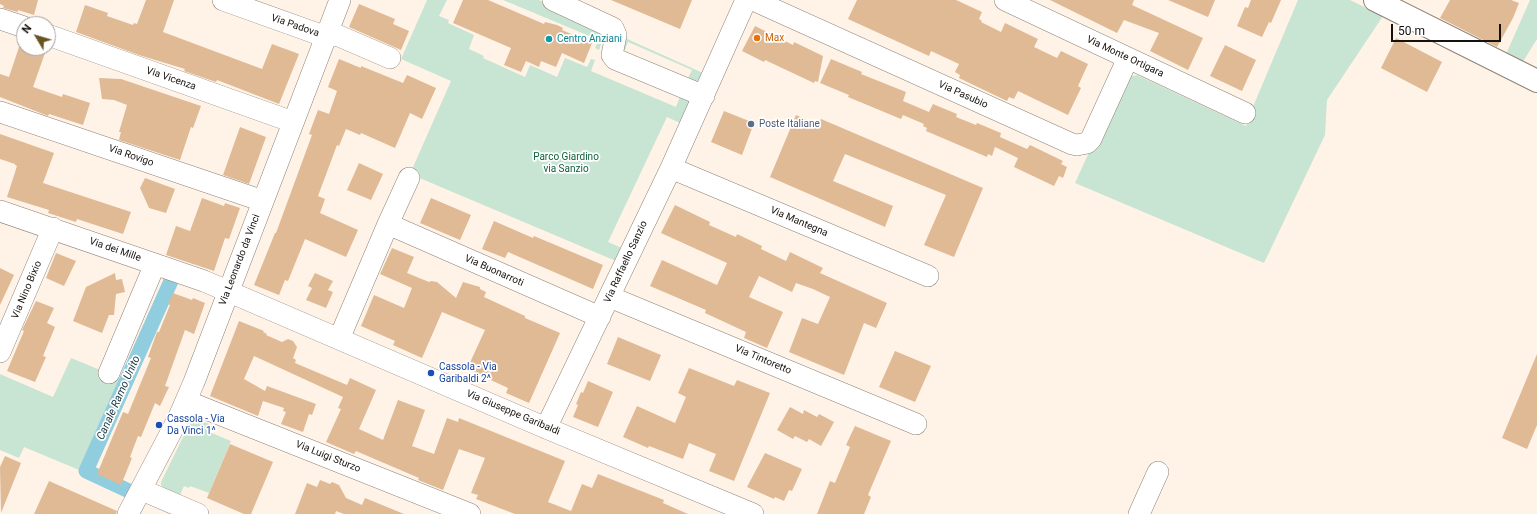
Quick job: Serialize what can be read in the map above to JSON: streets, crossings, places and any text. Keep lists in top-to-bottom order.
{
  "streets": {
    "street": [
      "Via Padova",
      "Via Monte Ortigara",
      "Via Vicenza",
      "Via Pasubio",
      "Via Rovigo",
      "Via Mantegna",
      "Via dei Mille",
      "Via Leonardo da Vinci",
      "Via Raffaello Sanzio",
      "Via Buonarroti",
      "Via Nino Bixio",
      "Via Tintoretto",
      "Via Giuseppe Garibaldi",
      "Via Luigi Sturzo"
    ]
  },
  "crossings": [
    ["Via Padova", "Via Leonardo da Vinci"],
    ["Via Monte Ortigara", "Via Pasubio"],
    ["Via Vicenza", "Via Leonardo da Vinci"],
    ["Via Rovigo", "Via Leonardo da Vinci"],
    ["Via Mantegna", "Via Raffaello Sanzio"],
    ["Via dei Mille", "Via Leonardo da Vinci"],
    ["Via dei Mille", "Via Nino Bixio"],
    ["Via dei Mille", "Via Giuseppe Garibaldi"],
    ["Via Leonardo da Vinci", "Via Giuseppe Garibaldi"],
    ["Via Leonardo da Vinci", "Via Luigi Sturzo"],
    ["Via Raffaello Sanzio", "Via Buonarroti"],
    ["Via Raffaello Sanzio", "Via Tintoretto"],
    ["Via Raffaello Sanzio", "Via Giuseppe Garibaldi"]
  ],
  "water": ["Canale Ramo Unito"],
  "parks": ["Parco Giardino via Sanzio"],
  "places": [
    "Max",
    "Centro Anziani",
    "Poste Italiane",
    "Cassola - Via Garibaldi 2^",
    "Cassola - Via Da Vinci 1^"
  ],
  "scale_bar": "50 m",
  "north": "top left"
}
